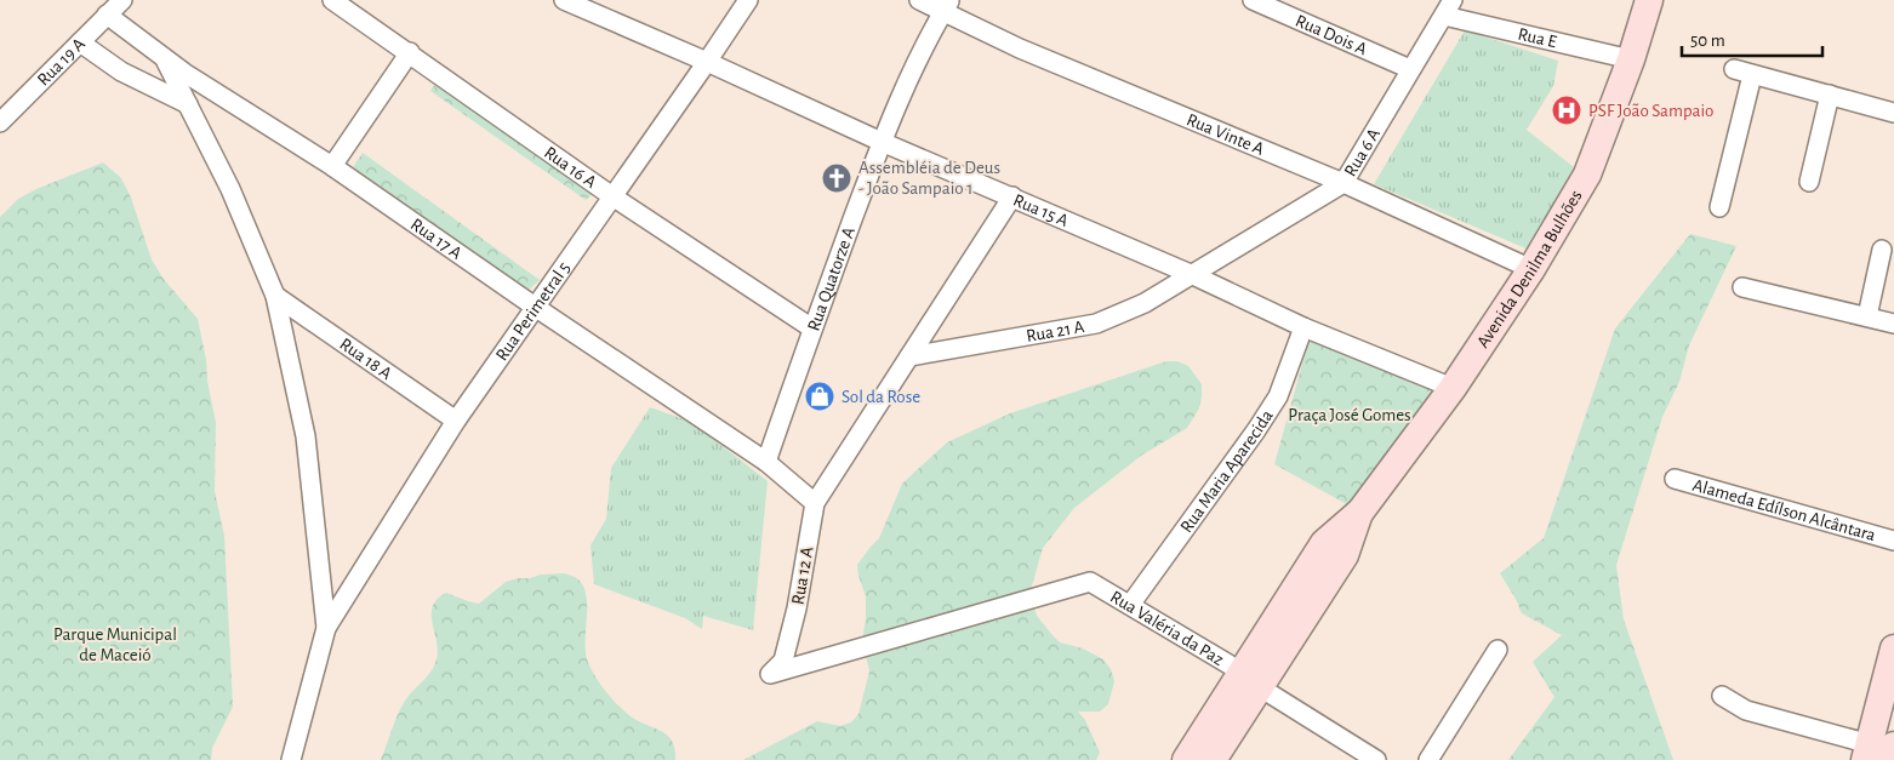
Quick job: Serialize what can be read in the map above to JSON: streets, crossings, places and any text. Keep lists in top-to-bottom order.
{
  "streets": {
    "street": [
      "Rua Dois A",
      "Rua E",
      "Rua 19 A",
      "Rua Vinte A",
      "Rua 6 A",
      "Rua 16 A",
      "Rua 15 A",
      "Rua 17 A",
      "Avenida Denilma Bulhões",
      "Rua Quatorze A",
      "Rua Perimetral 5",
      "Rua 21 A",
      "Rua 18 A",
      "Rua Maria Aparecida",
      "Alameda Edílson Alcântara",
      "Rua 12 A",
      "Rua Valéria da Paz"
    ]
  },
  "crossings": [
    ["Rua Dois A", "Rua 6 A"],
    ["Rua E", "Rua 6 A"],
    ["Rua E", "Avenida Denilma Bulhões"],
    ["Rua 19 A", "Rua 17 A"],
    ["Rua Vinte A", "Rua 6 A"],
    ["Rua Vinte A", "Avenida Denilma Bulhões"],
    ["Rua Vinte A", "Rua Quatorze A"],
    ["Rua 6 A", "Rua 15 A"],
    ["Rua 6 A", "Rua 21 A"],
    ["Rua 16 A", "Rua Quatorze A"],
    ["Rua 16 A", "Rua Perimetral 5"],
    ["Rua 15 A", "Avenida Denilma Bulhões"],
    ["Rua 15 A", "Rua Quatorze A"],
    ["Rua 15 A", "Rua Perimetral 5"],
    ["Rua 15 A", "Rua 21 A"],
    ["Rua 15 A", "Rua Maria Aparecida"],
    ["Rua 15 A", "Rua 12 A"],
    ["Rua 17 A", "Rua Quatorze A"],
    ["Rua 17 A", "Rua Perimetral 5"],
    ["Rua 17 A", "Rua 12 A"],
    ["Avenida Denilma Bulhões", "Rua Valéria da Paz"],
    ["Rua Perimetral 5", "Rua 18 A"],
    ["Rua 21 A", "Rua 12 A"],
    ["Rua Maria Aparecida", "Rua Valéria da Paz"],
    ["Rua 12 A", "Rua Valéria da Paz"]
  ],
  "parks": ["Praça José Gomes", "Parque Municipal de Maceió"],
  "places": {
    "hospital": ["PSF João Sampaio"],
    "church": ["Assembléia de Deus - João Sampaio 1"],
    "shop": ["Sol da Rose"]
  },
  "scale_bar": "50 m"
}
